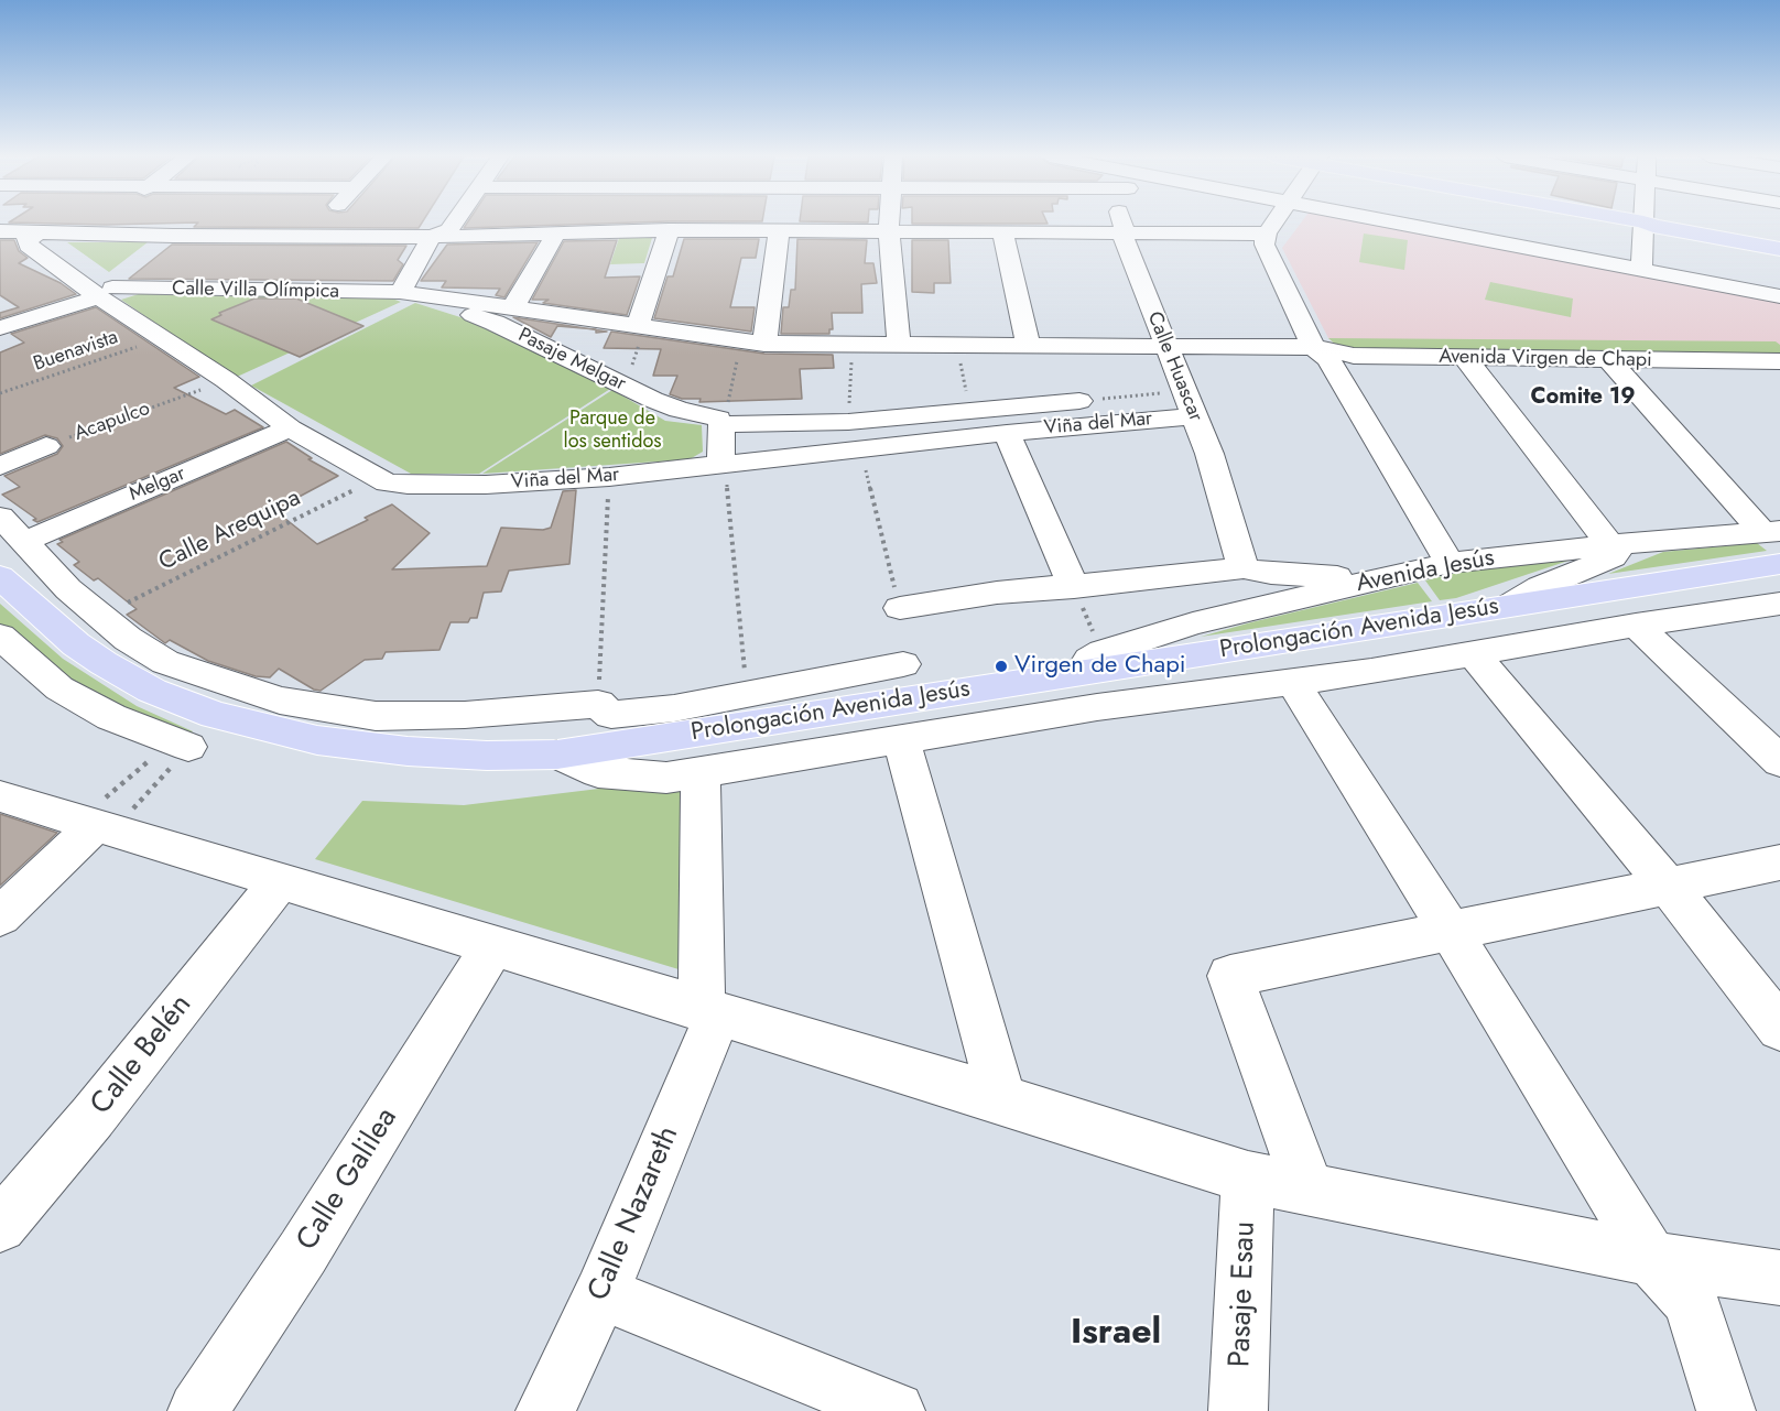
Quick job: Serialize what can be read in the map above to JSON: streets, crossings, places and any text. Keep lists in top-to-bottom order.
{
  "streets": {
    "main road": ["Prolongación Avenida Jesús"],
    "street": [
      "Calle Villa Olímpica",
      "Avenida Virgen de Chapi",
      "Pasaje Melgar",
      "Calle Huascar",
      "Acapulco",
      "Viña del Mar",
      "Melgar",
      "Avenida Jesús",
      "Calle Belén",
      "Calle Galilea",
      "Calle Nazareth",
      "Pasaje Esau"
    ],
    "path": ["Buenavista", "Calle Arequipa"]
  },
  "crossings": [
    ["Calle Villa Olímpica", "Avenida Virgen de Chapi"],
    ["Calle Villa Olímpica", "Pasaje Melgar"],
    ["Calle Villa Olímpica", "Viña del Mar"],
    ["Buenavista", "Viña del Mar"],
    ["Avenida Virgen de Chapi", "Calle Huascar"],
    ["Calle Huascar", "Viña del Mar"],
    ["Acapulco", "Viña del Mar"],
    ["Viña del Mar", "Melgar"],
    ["Viña del Mar", "Calle Arequipa"],
    ["Avenida Jesús", "Prolongación Avenida Jesús"]
  ],
  "districts": ["Comite 19", "Israel"],
  "parks": ["Parque de los sentidos"],
  "places": ["Virgen de Chapi"]
}
